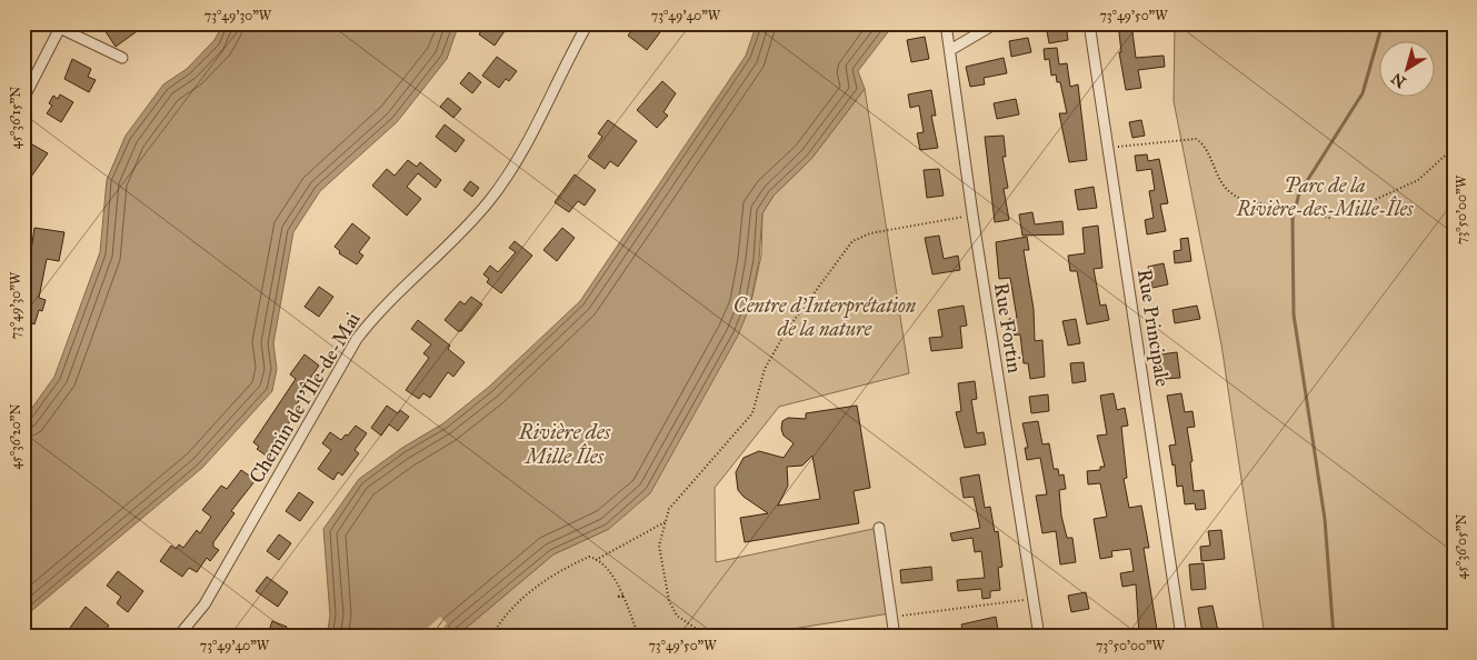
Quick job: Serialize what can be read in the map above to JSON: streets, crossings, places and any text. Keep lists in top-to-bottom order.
{
  "streets": {
    "street": ["Rue Fortin", "Rue Principale", "Chemin de l'Île-de-Mai"]
  },
  "water": ["Rivière des Mille Îles"],
  "parks": ["Parc de la Rivière-des-Mille-Îles", "Centre d'Interprétation de la nature"],
  "north": "bottom left",
  "coordinates": [
    "73°49'30\"W",
    "73°49'40\"W",
    "73°49'50\"W",
    "45°36'15\"N",
    "73°50'00\"W",
    "45°36'20\"N",
    "45°36'05\"N"
  ]
}
